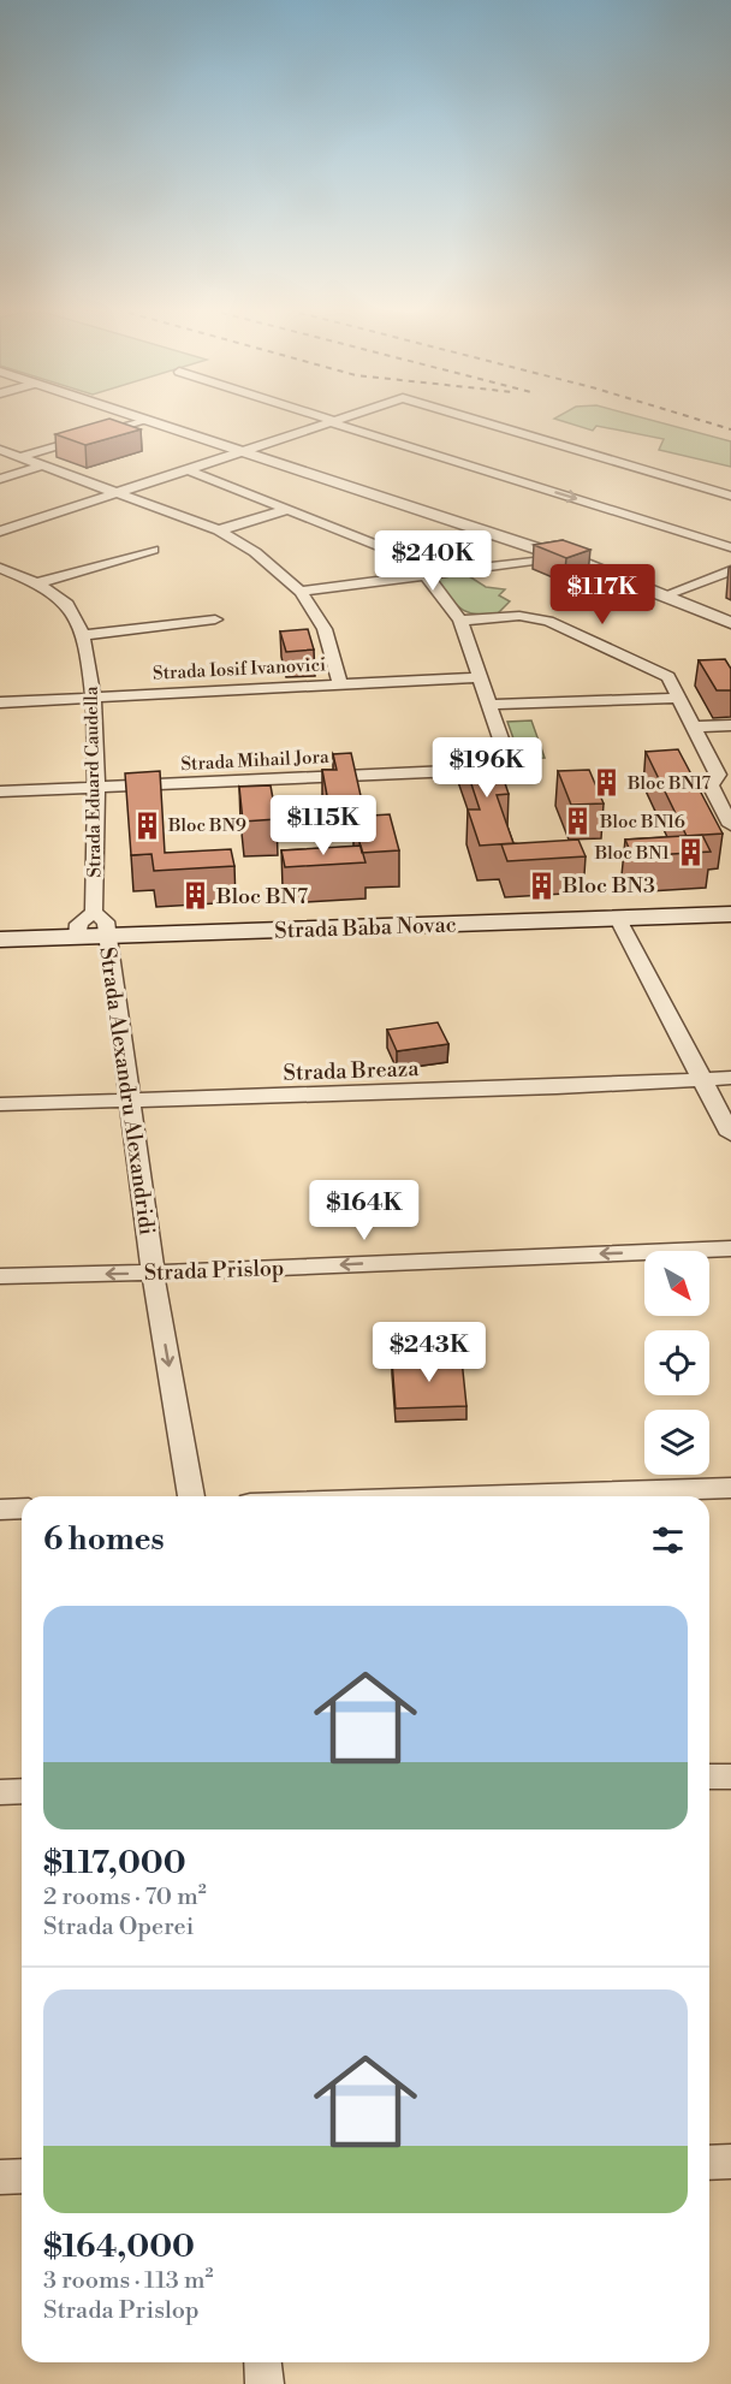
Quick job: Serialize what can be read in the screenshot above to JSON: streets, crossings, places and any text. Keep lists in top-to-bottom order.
{
  "streets": {
    "main road": ["Strada Baba Novac"],
    "street": [
      "Strada Iosif Ivanovici",
      "Strada Mihail Jora",
      "Strada Eduard Caudella",
      "Strada Breaza",
      "Strada Alexandru Alexandridi",
      "Strada Prislop"
    ]
  },
  "crossings": [
    ["Strada Iosif Ivanovici", "Strada Eduard Caudella"],
    ["Strada Mihail Jora", "Strada Eduard Caudella"],
    ["Strada Eduard Caudella", "Strada Baba Novac"],
    ["Strada Eduard Caudella", "Strada Alexandru Alexandridi"],
    ["Strada Baba Novac", "Strada Alexandru Alexandridi"],
    ["Strada Breaza", "Strada Alexandru Alexandridi"],
    ["Strada Alexandru Alexandridi", "Strada Prislop"]
  ],
  "one_way": ["Strada Alexandru Alexandridi", "Strada Prislop"],
  "places": {
    "building": [
      "Bloc BN17",
      "Bloc BN16",
      "Bloc BN9",
      "Bloc BN1",
      "Bloc BN3",
      "Bloc BN7"
    ]
  },
  "north": "bottom right",
  "page": {
    "price": [
      "$240K",
      "$117K",
      "$196K",
      "$115K",
      "$164K",
      "$243K"
    ],
    "heading": "6 homes",
    "list": [
      {
        "name": "$117,000",
        "note": "2 rooms · 70 m² · Strada Operei"
      },
      {
        "name": "$164,000",
        "note": "3 rooms · 113 m² · Strada Prislop"
      }
    ]
  }
}
